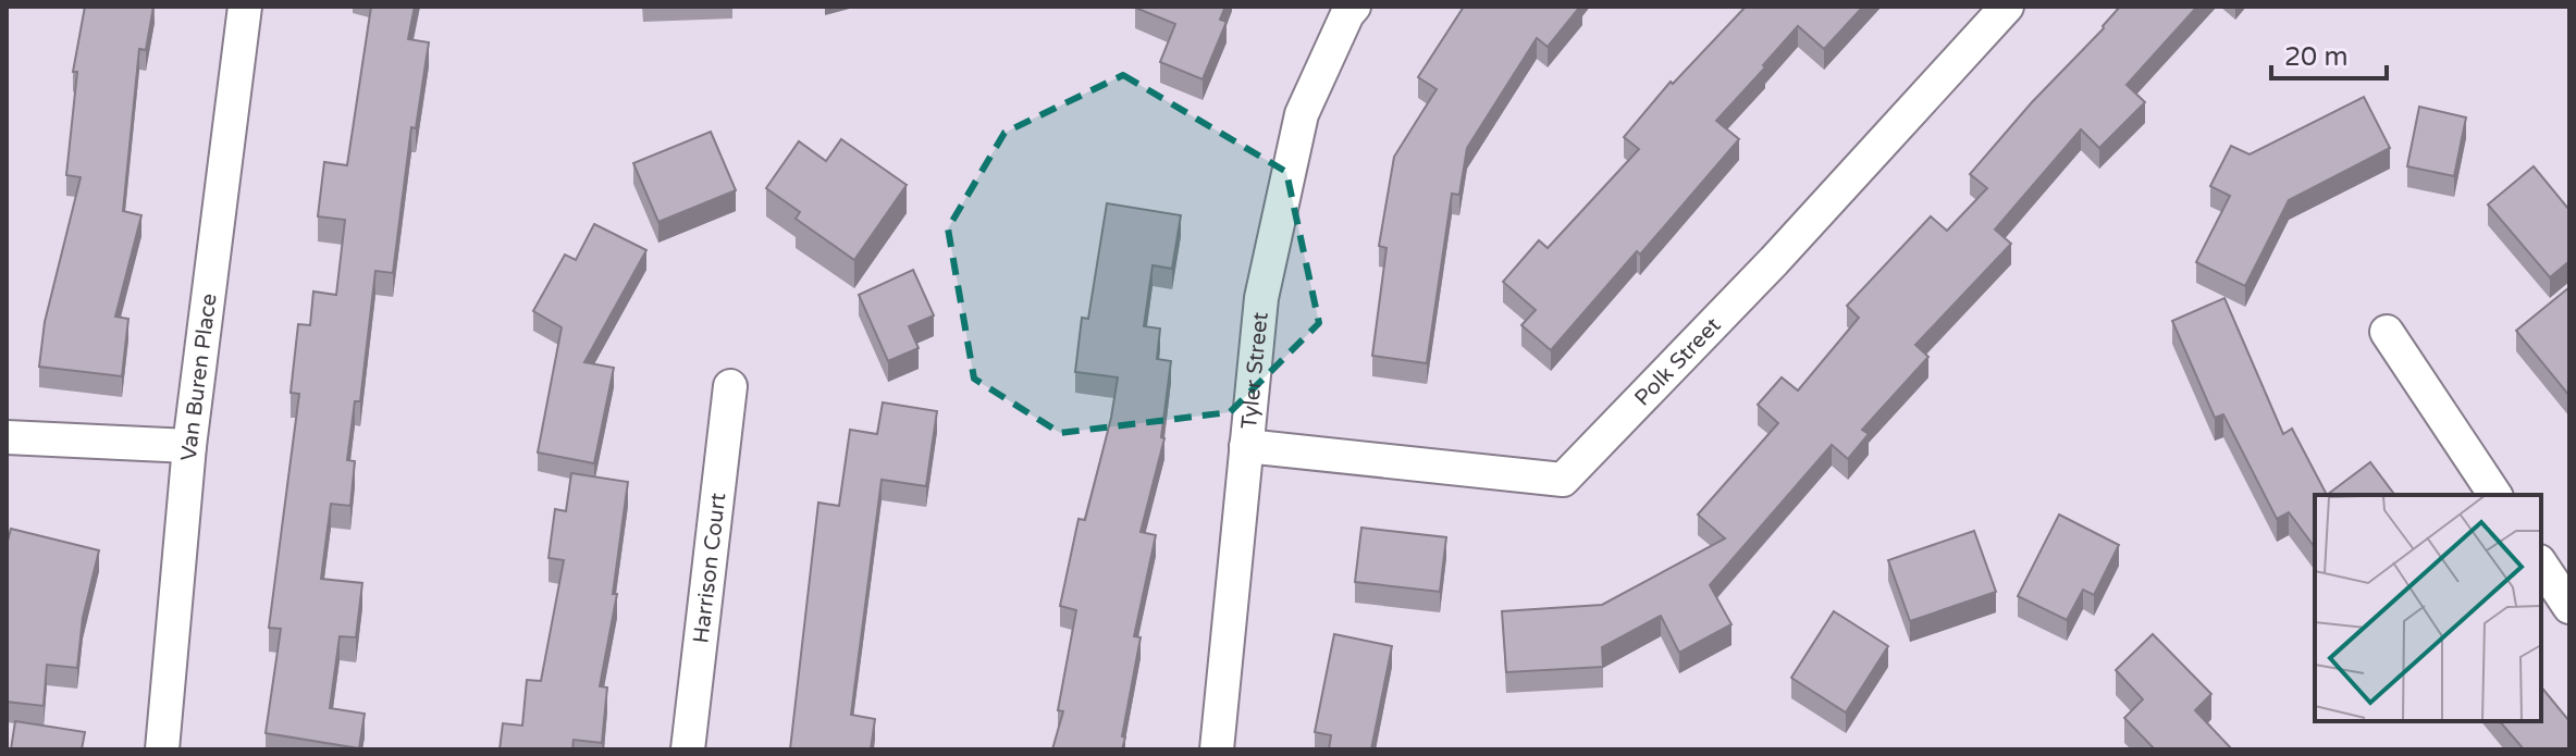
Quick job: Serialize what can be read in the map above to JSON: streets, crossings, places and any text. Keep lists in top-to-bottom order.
{
  "streets": {
    "street": [
      "Polk Street",
      "Tyler Street",
      "Van Buren Place",
      "Harrison Court"
    ]
  },
  "crossings": [
    ["Polk Street", "Tyler Street"]
  ],
  "scale_bar": "20 m"
}
